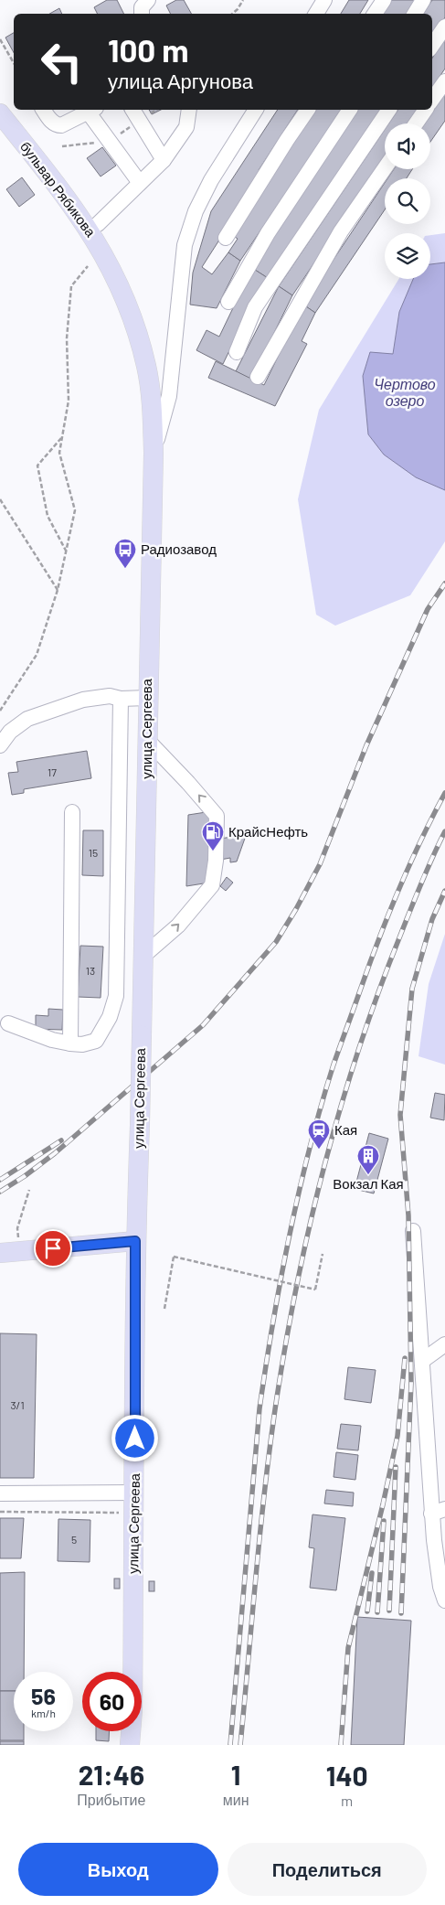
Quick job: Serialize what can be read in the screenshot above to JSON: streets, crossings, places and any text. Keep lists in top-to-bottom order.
{
  "streets": {
    "main road": ["бульвар Рябикова", "улица Сергеева"]
  },
  "crossings": [
    ["бульвар Рябикова", "улица Сергеева"]
  ],
  "water": ["Чертово озеро"],
  "places": {
    "bus stop": ["Радиозавод"],
    "fuel station": ["КрайсНефть"],
    "station": ["Кая"],
    "building": ["Вокзал Кая"]
  },
  "house_numbers": [
    "17",
    "15",
    "13",
    "3/1",
    "5"
  ],
  "page": {
    "turn": ["100 m", "улица Аргунова"],
    "speed": "56 km/h",
    "limit": "60",
    "eta": [
      "21:46",
      "Прибытие",
      "1",
      "мин",
      "140",
      "m"
    ],
    "buttons": ["Выход", "Поделиться"]
  }
}
